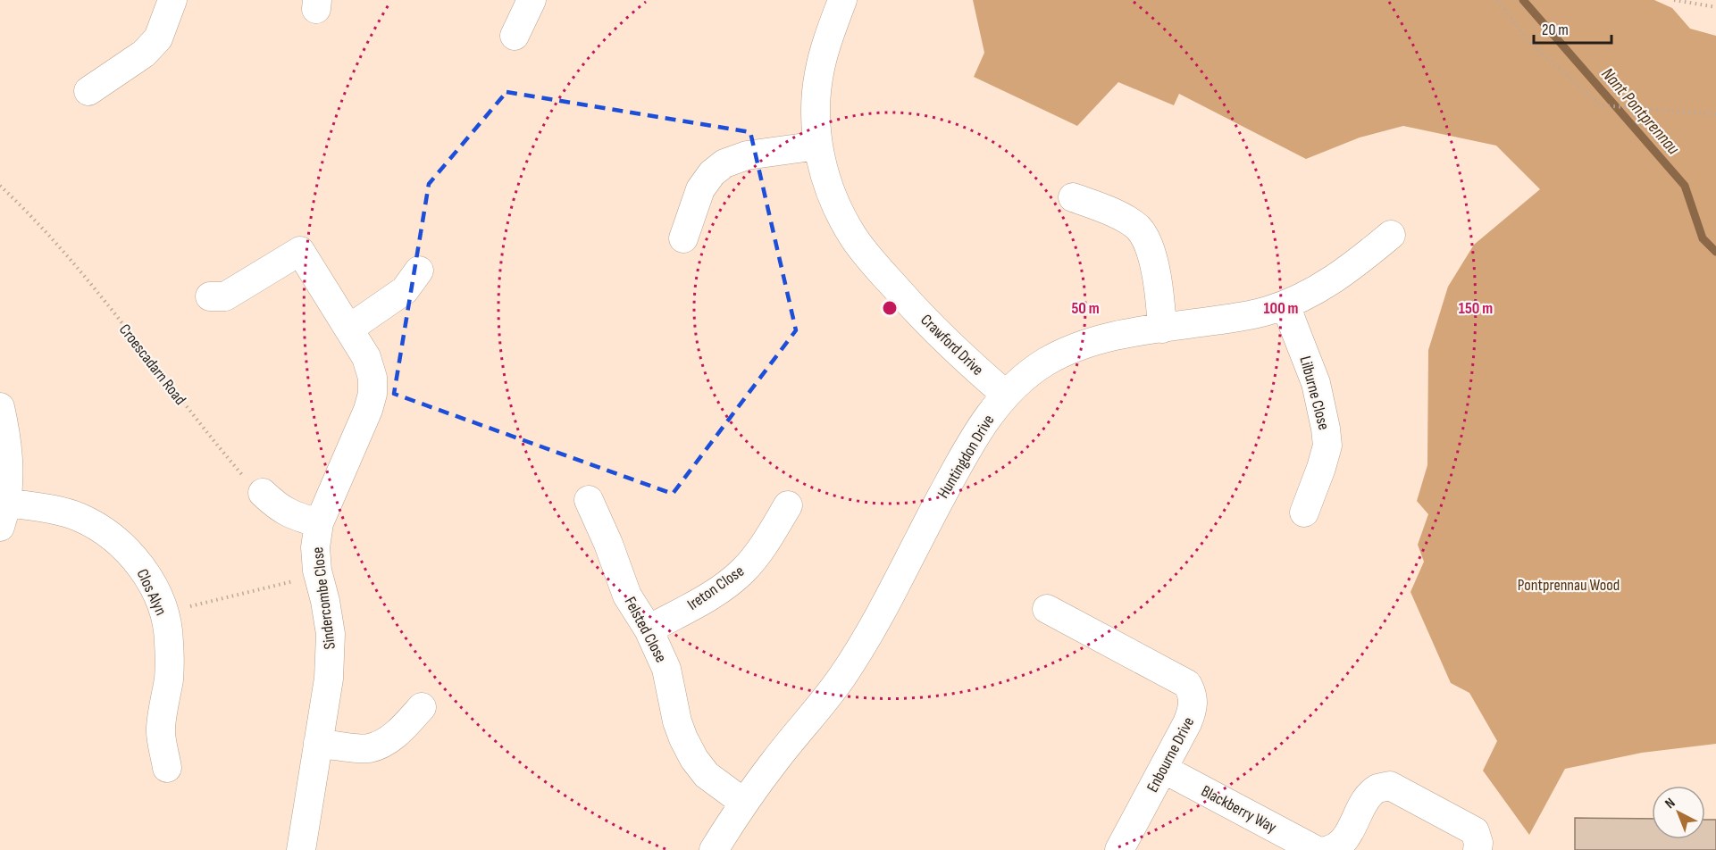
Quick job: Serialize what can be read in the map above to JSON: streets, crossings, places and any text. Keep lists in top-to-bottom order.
{
  "streets": {
    "street": [
      "Crawford Drive",
      "Lilburne Close",
      "Huntingdon Drive",
      "Ireton Close",
      "Clos Alyn",
      "Sindercombe Close",
      "Felsted Close",
      "Enbourne Drive",
      "Blackberry Way"
    ],
    "path": ["Croescadarn Road"]
  },
  "crossings": [
    ["Crawford Drive", "Huntingdon Drive"],
    ["Lilburne Close", "Huntingdon Drive"],
    ["Huntingdon Drive", "Felsted Close"],
    ["Ireton Close", "Felsted Close"],
    ["Enbourne Drive", "Blackberry Way"]
  ],
  "water": ["Nant Pontprennau"],
  "parks": ["Pontprennau Wood"],
  "scale_bar": "20 m",
  "north": "top left",
  "rings": ["50 m", "100 m", "150 m"]
}
